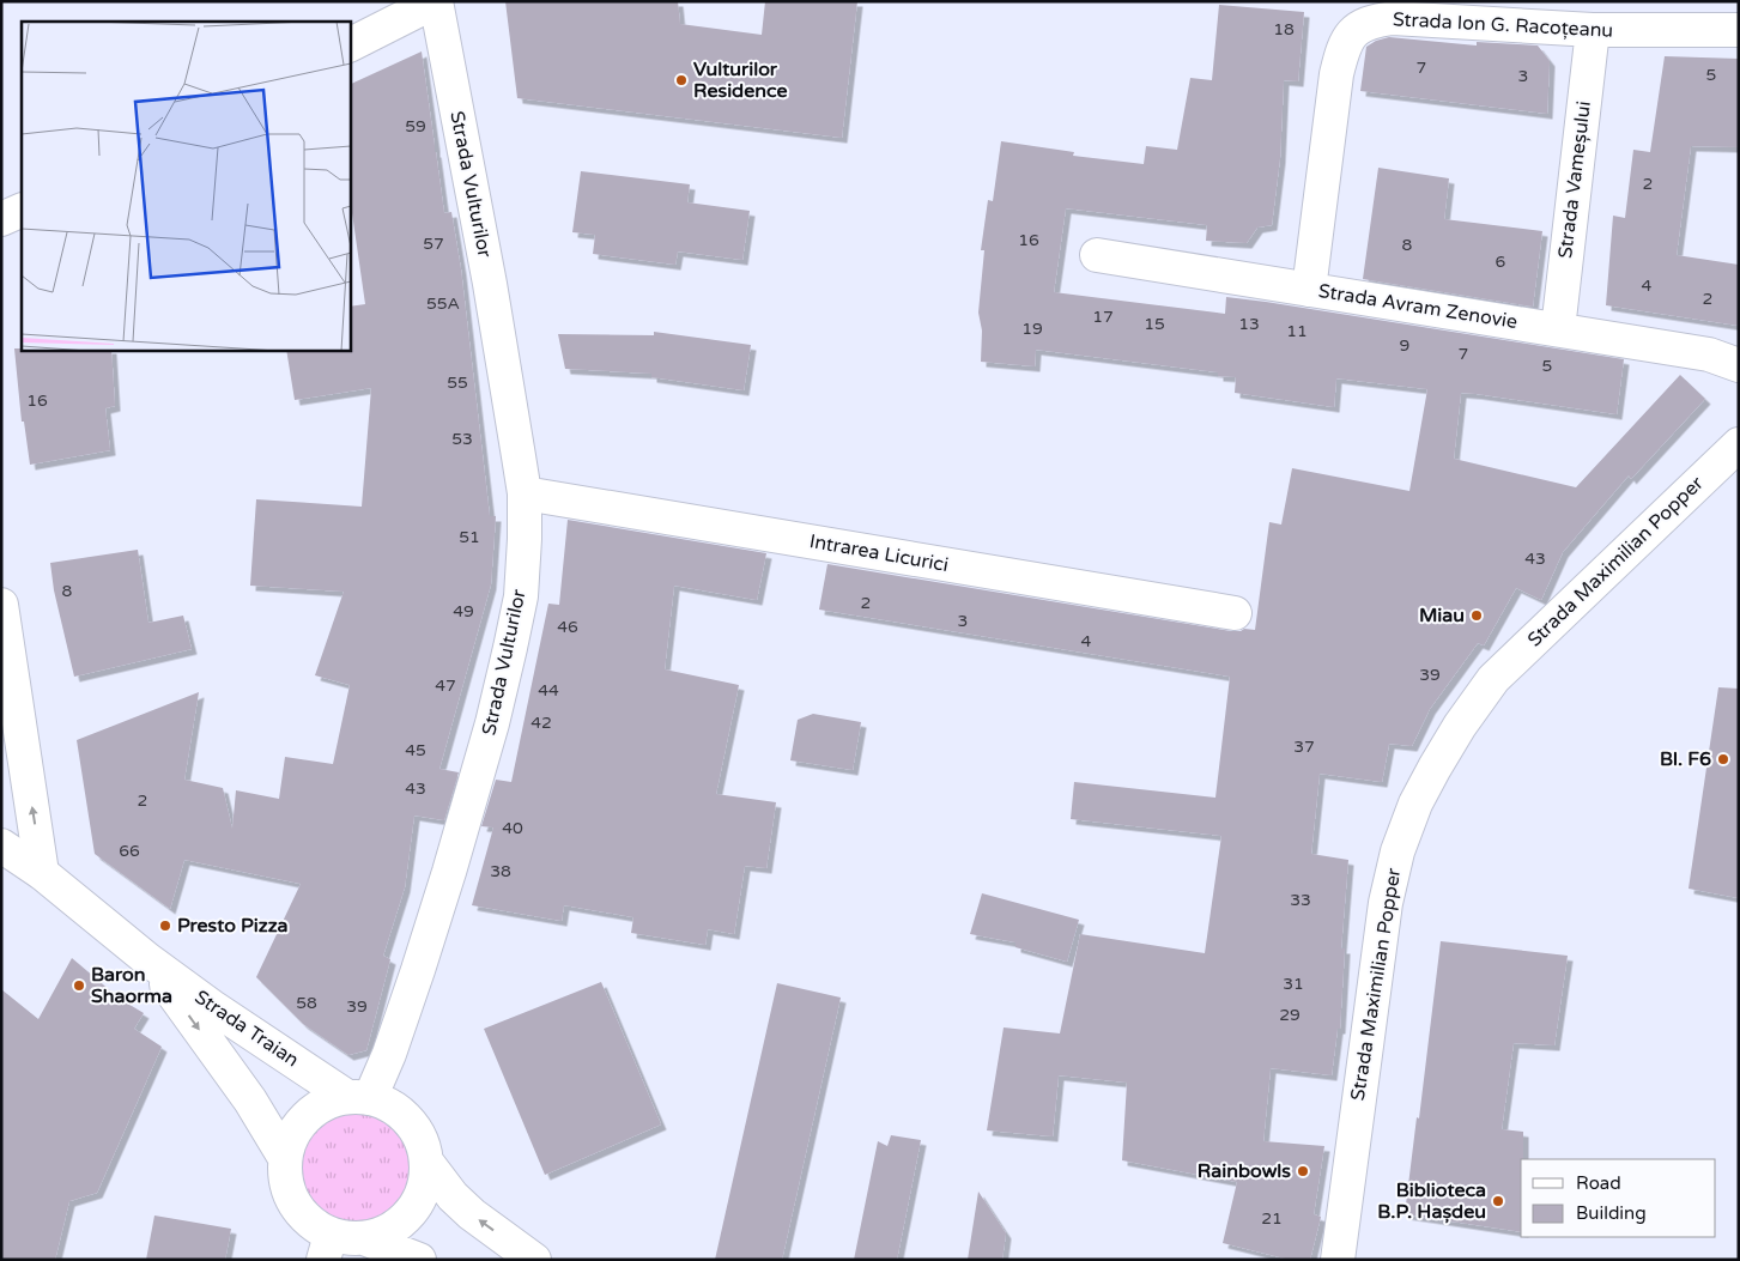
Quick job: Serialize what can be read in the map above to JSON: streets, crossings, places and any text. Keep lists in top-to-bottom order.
{
  "streets": {
    "street": [
      "Strada Ion G. Racoțeanu",
      "Strada Vameșului",
      "Strada Vulturilor",
      "Strada Avram Zenovie",
      "Intrarea Licurici",
      "Strada Maximilian Popper",
      "Strada Traian"
    ]
  },
  "crossings": [
    ["Strada Ion G. Racoțeanu", "Strada Vameșului"],
    ["Strada Ion G. Racoțeanu", "Strada Avram Zenovie"],
    ["Strada Vameșului", "Strada Avram Zenovie"],
    ["Strada Vulturilor", "Intrarea Licurici"],
    ["Strada Vulturilor", "Strada Traian"]
  ],
  "places": [
    "Vulturilor Residence",
    "Miau",
    "Bl. F6",
    "Presto Pizza",
    "Baron Shaorma",
    "Rainbowls",
    "Biblioteca B.P. Hașdeu"
  ],
  "house_numbers": [
    "18",
    "7",
    "5",
    "3",
    "59",
    "2",
    "16",
    "57",
    "8",
    "6",
    "4",
    "2",
    "55A",
    "17",
    "15",
    "13",
    "19",
    "11",
    "9",
    "7",
    "5",
    "55",
    "16",
    "53",
    "51",
    "43",
    "8",
    "2",
    "49",
    "3",
    "46",
    "4",
    "39",
    "47",
    "44",
    "42",
    "37",
    "45",
    "43",
    "2",
    "40",
    "66",
    "38",
    "33",
    "31",
    "58",
    "39",
    "29",
    "21"
  ],
  "legend": ["Road", "Building"]
}
